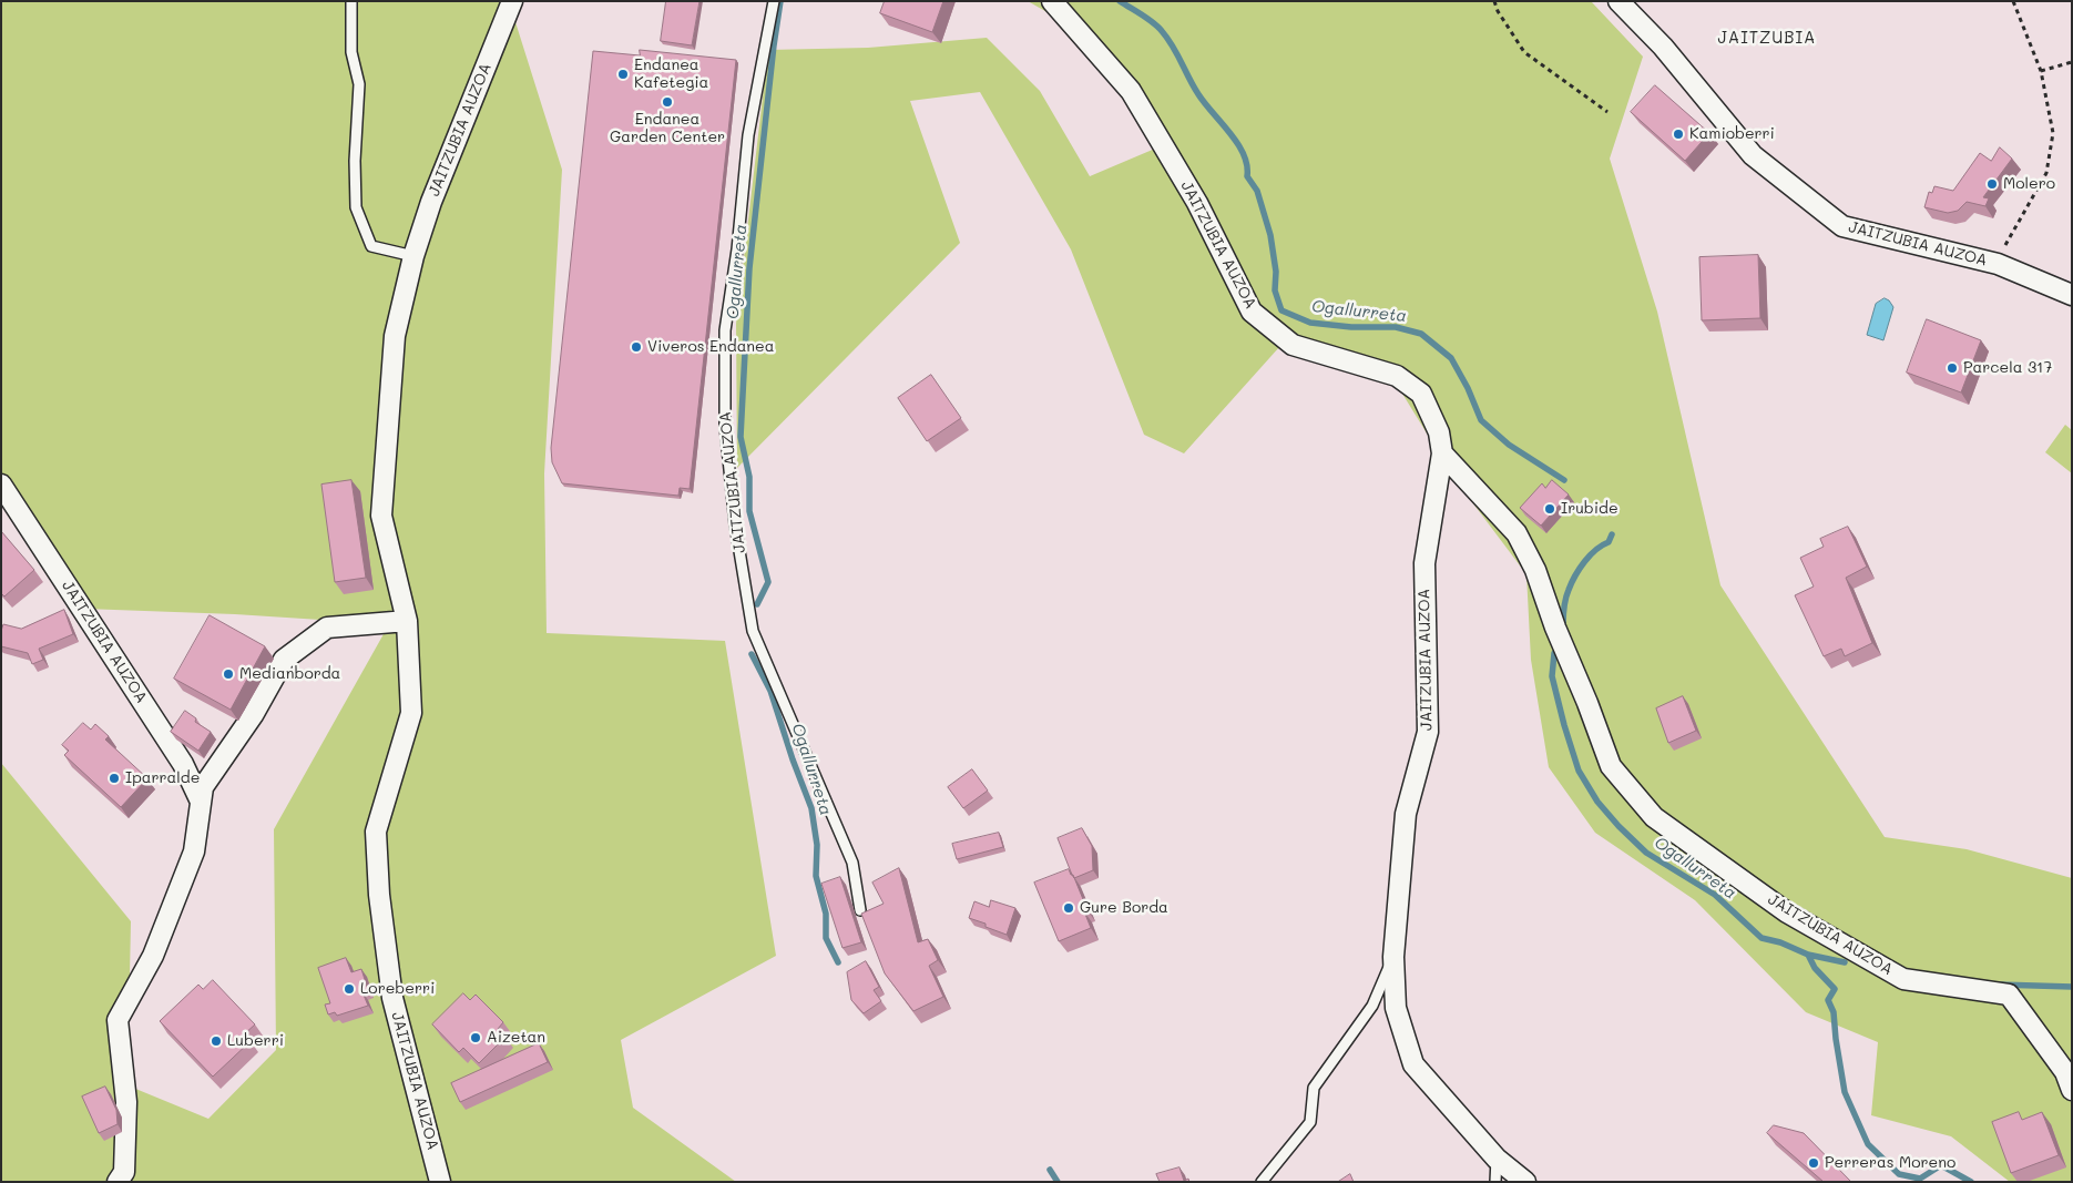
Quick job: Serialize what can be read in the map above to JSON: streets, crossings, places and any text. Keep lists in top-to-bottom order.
{
  "streets": {
    "street": ["JAITZUBIA AUZOA"]
  },
  "districts": ["JAITZUBIA"],
  "water": ["Ogallurreta"],
  "places": [
    "Endanea Kafetegia",
    "Endanea Garden Center",
    "Kamioberri",
    "Molero",
    "Viveros Endanea",
    "Parcela 317",
    "Irubide",
    "Medianborda",
    "Iparralde",
    "Gure Borda",
    "Loreberri",
    "Aizetan",
    "Luberri",
    "Perreras Moreno"
  ]
}
